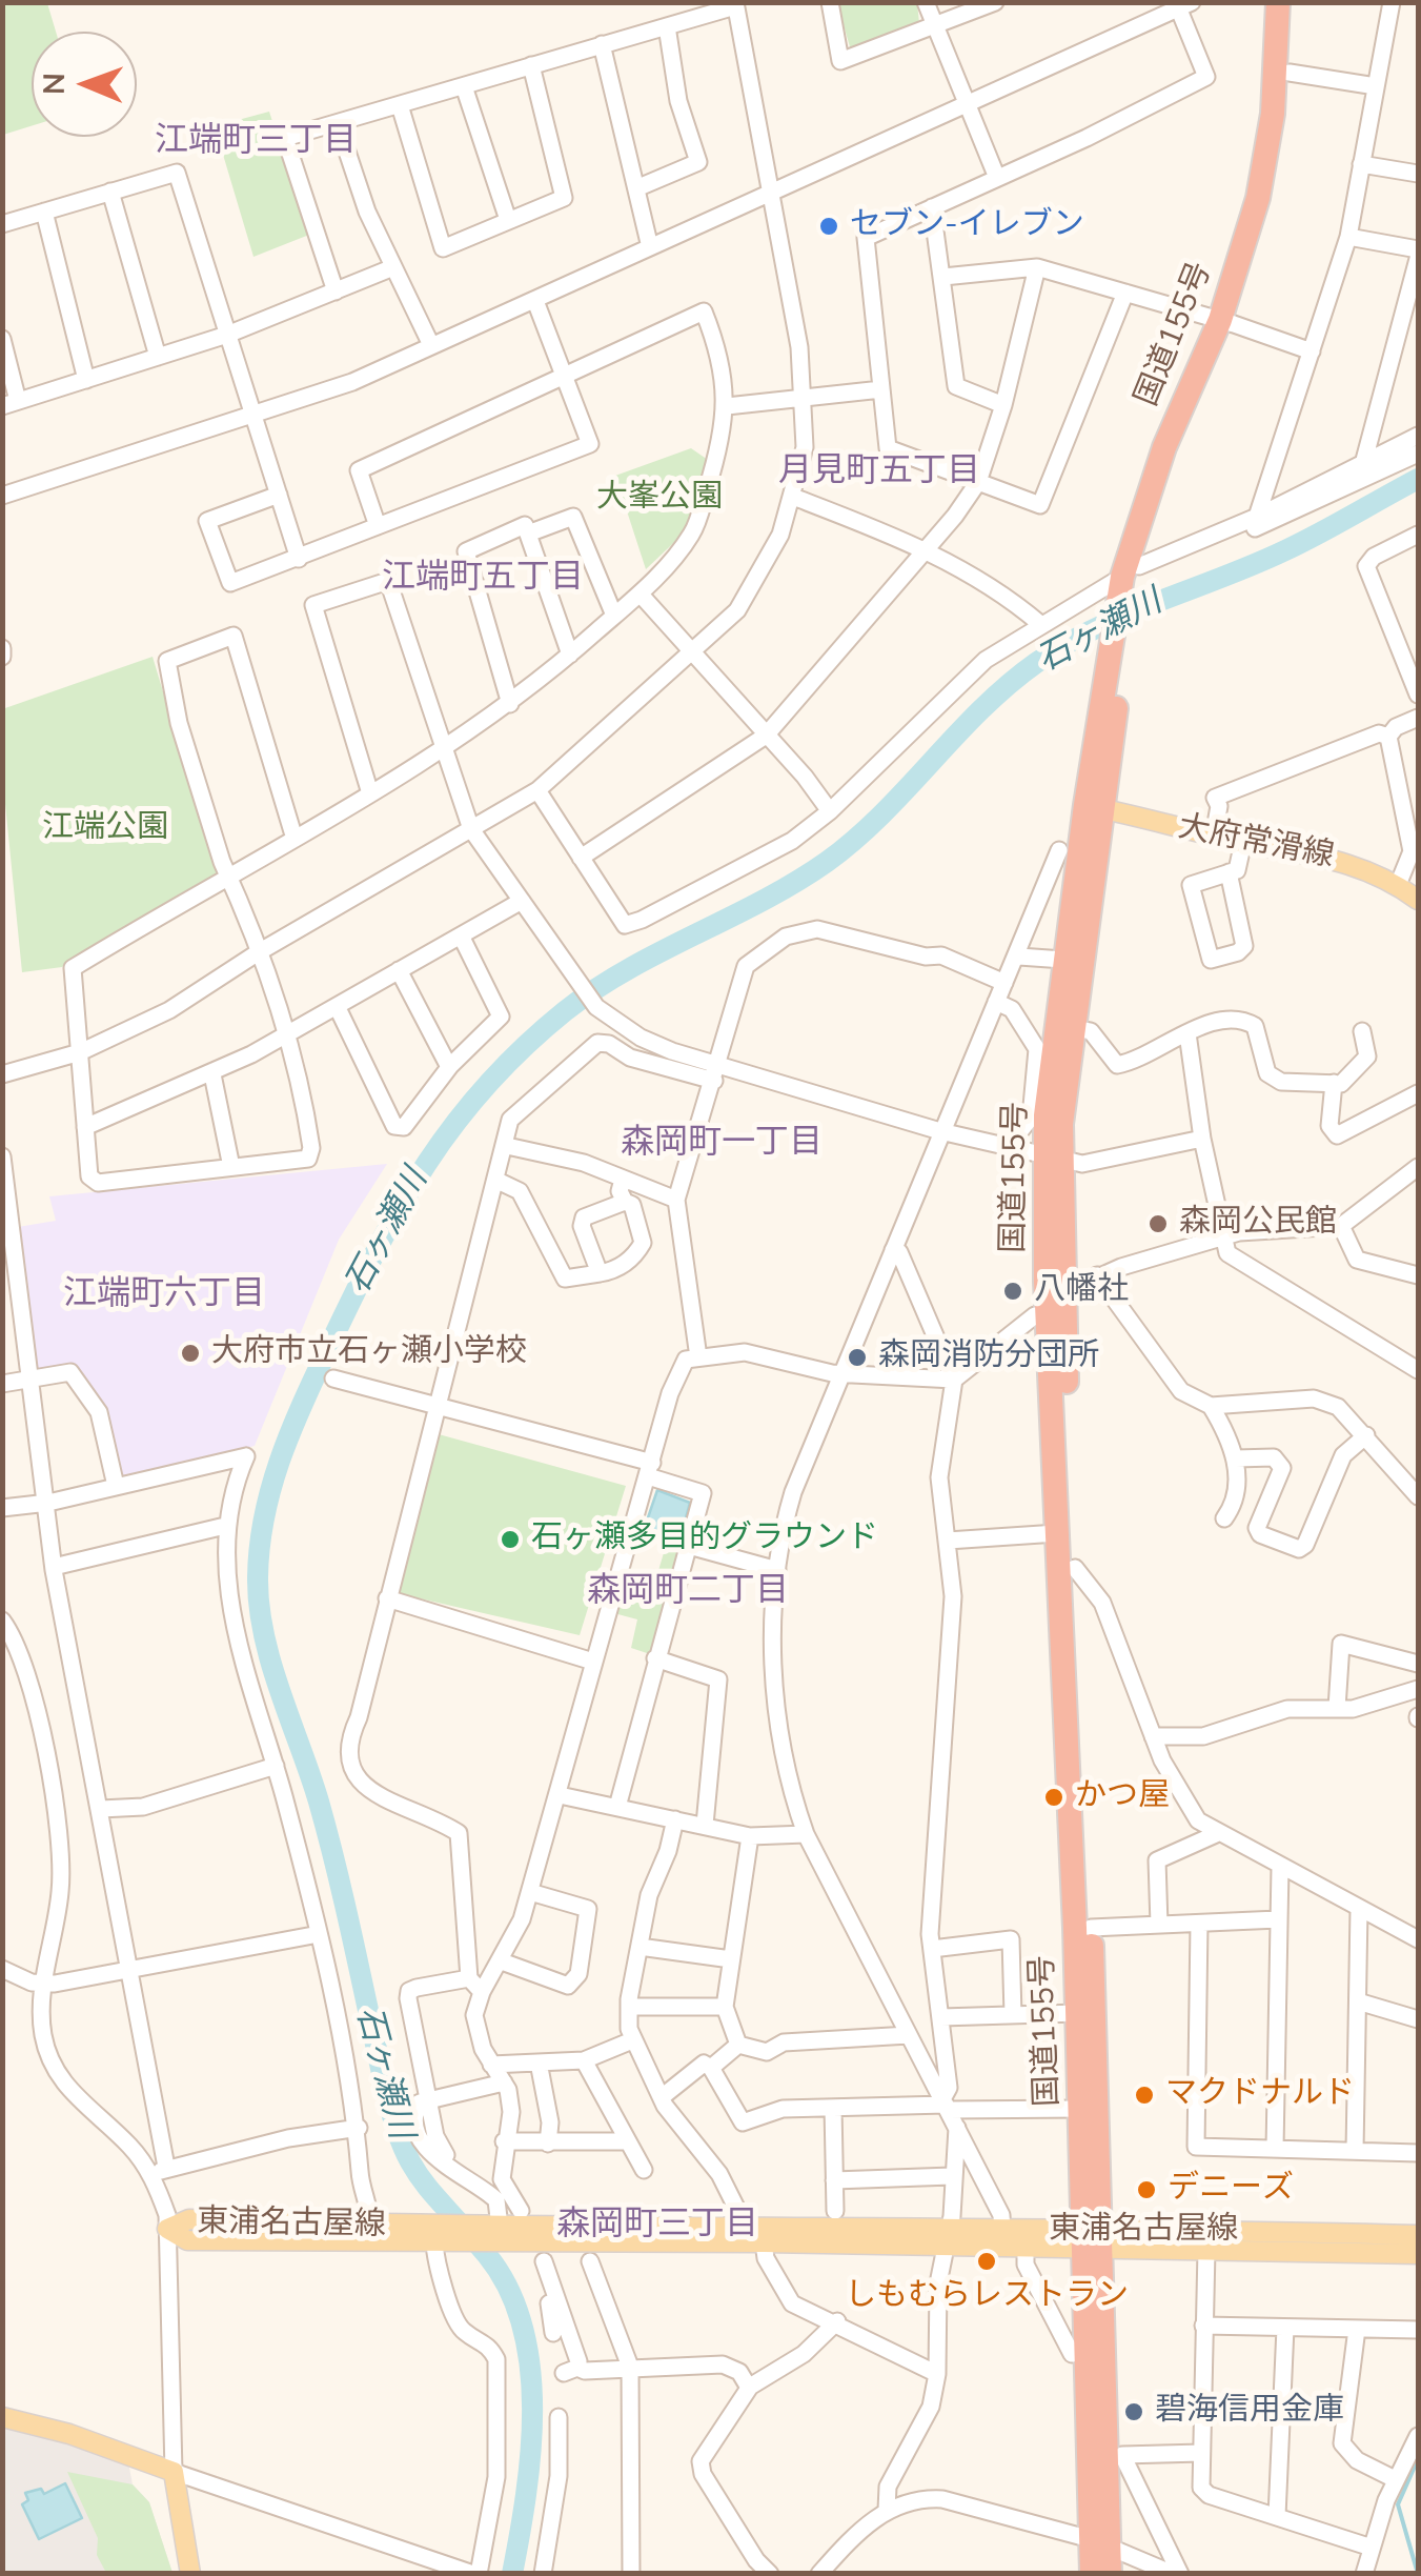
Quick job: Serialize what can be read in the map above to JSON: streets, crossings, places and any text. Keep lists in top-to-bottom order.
{
  "streets": {
    "highway": ["国道155号"],
    "main road": ["大府常滑線", "東浦名古屋線"]
  },
  "crossings": [
    ["国道155号", "大府常滑線"],
    ["国道155号", "東浦名古屋線"]
  ],
  "districts": [
    "江端町三丁目",
    "月見町五丁目",
    "江端町五丁目",
    "森岡町一丁目",
    "江端町六丁目",
    "森岡町二丁目",
    "森岡町三丁目"
  ],
  "water": ["石ヶ瀬川"],
  "parks": ["大峯公園", "江端公園"],
  "places": [
    "セブン-イレブン",
    "森岡公民館",
    "八幡社",
    "大府市立石ヶ瀬小学校",
    "森岡消防分団所",
    "石ヶ瀬多目的グラウンド",
    "かつ屋",
    "マクドナルド",
    "デニーズ",
    "しもむらレストラン",
    "碧海信用金庫"
  ],
  "north": "left"
}
